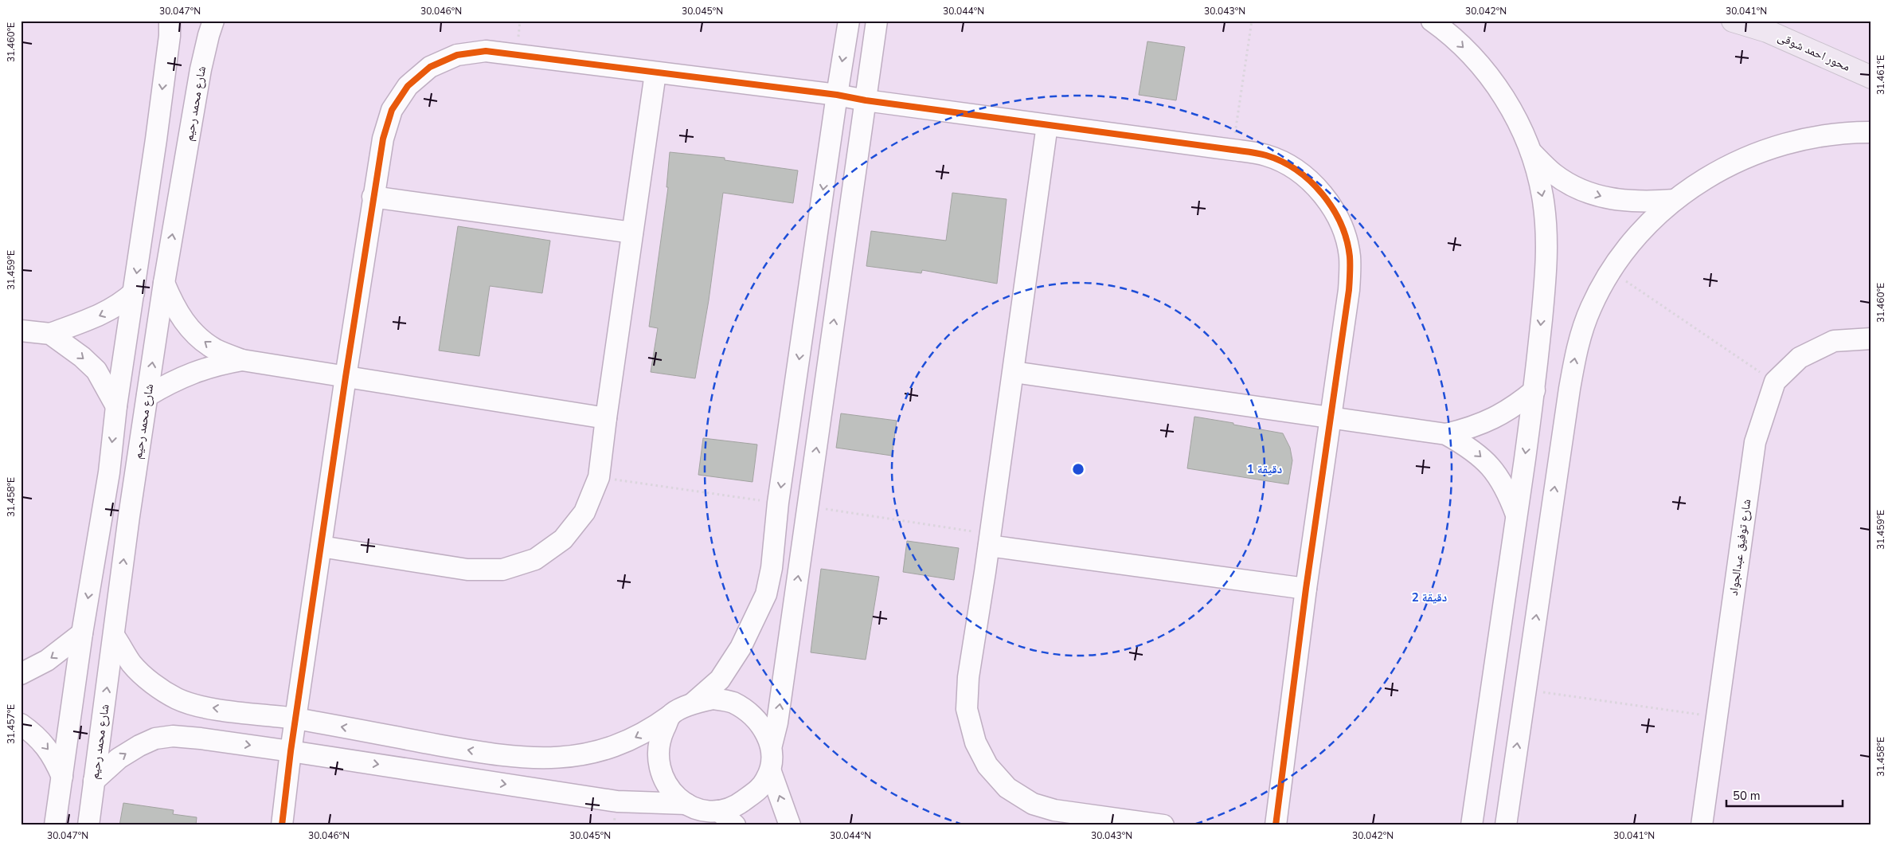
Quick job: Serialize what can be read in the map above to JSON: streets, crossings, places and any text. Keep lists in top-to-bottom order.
{
  "streets": {
    "main road": ["محور احمد شوقى"],
    "street": ["شارع محمد رحيم", "شارع توفيق عبدالجواد"]
  },
  "scale_bar": "50 m",
  "coordinates": [
    "30.047°N",
    "30.046°N",
    "30.045°N",
    "30.044°N",
    "30.043°N",
    "30.042°N",
    "30.041°N",
    "31.460°E",
    "31.461°E",
    "31.459°E",
    "31.458°E",
    "31.457°E"
  ],
  "rings": ["1 دقيقة", "2 دقيقة"]
}
